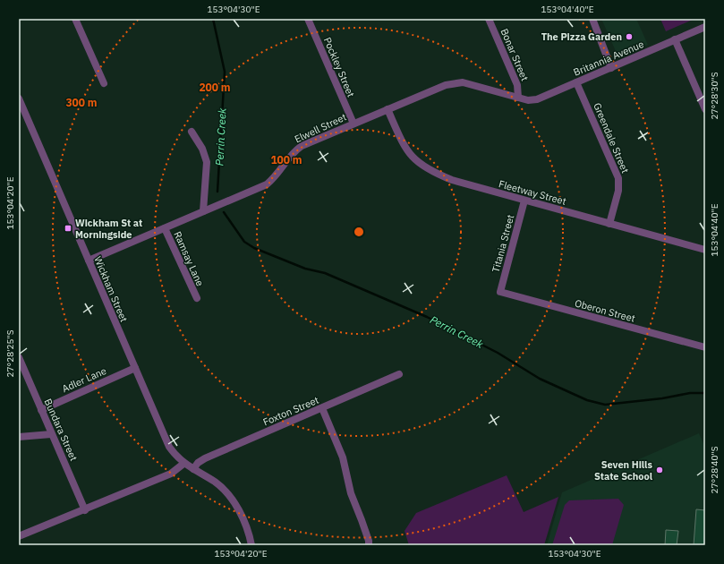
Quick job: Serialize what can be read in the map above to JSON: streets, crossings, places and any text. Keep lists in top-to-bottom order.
{
  "streets": {
    "street": [
      "Bonar Street",
      "Britannia Avenue",
      "Pockley Street",
      "Elwell Street",
      "Greendale Street",
      "Fleetway Street",
      "Titania Street",
      "Ramsay Lane",
      "Wickham Street",
      "Oberon Street",
      "Adler Lane",
      "Foxton Street",
      "Bundara Street"
    ]
  },
  "crossings": [
    ["Bonar Street", "Britannia Avenue"],
    ["Bonar Street", "Elwell Street"],
    ["Britannia Avenue", "Elwell Street"],
    ["Britannia Avenue", "Greendale Street"],
    ["Pockley Street", "Elwell Street"],
    ["Elwell Street", "Fleetway Street"],
    ["Elwell Street", "Ramsay Lane"],
    ["Elwell Street", "Wickham Street"],
    ["Greendale Street", "Fleetway Street"],
    ["Fleetway Street", "Titania Street"],
    ["Titania Street", "Oberon Street"],
    ["Wickham Street", "Adler Lane"],
    ["Adler Lane", "Bundara Street"]
  ],
  "water": ["Perrin Creek"],
  "places": {
    "other": ["The Pizza Garden", "Seven Hills State School"],
    "transit": ["Wickham St at Morningside"]
  },
  "coordinates": [
    "153°04'30\"E",
    "153°04'40\"E",
    "27°28'30\"S",
    "153°04'20\"E",
    "27°28'25\"S",
    "27°28'40\"S"
  ],
  "rings": ["200 m", "300 m", "100 m"]
}
